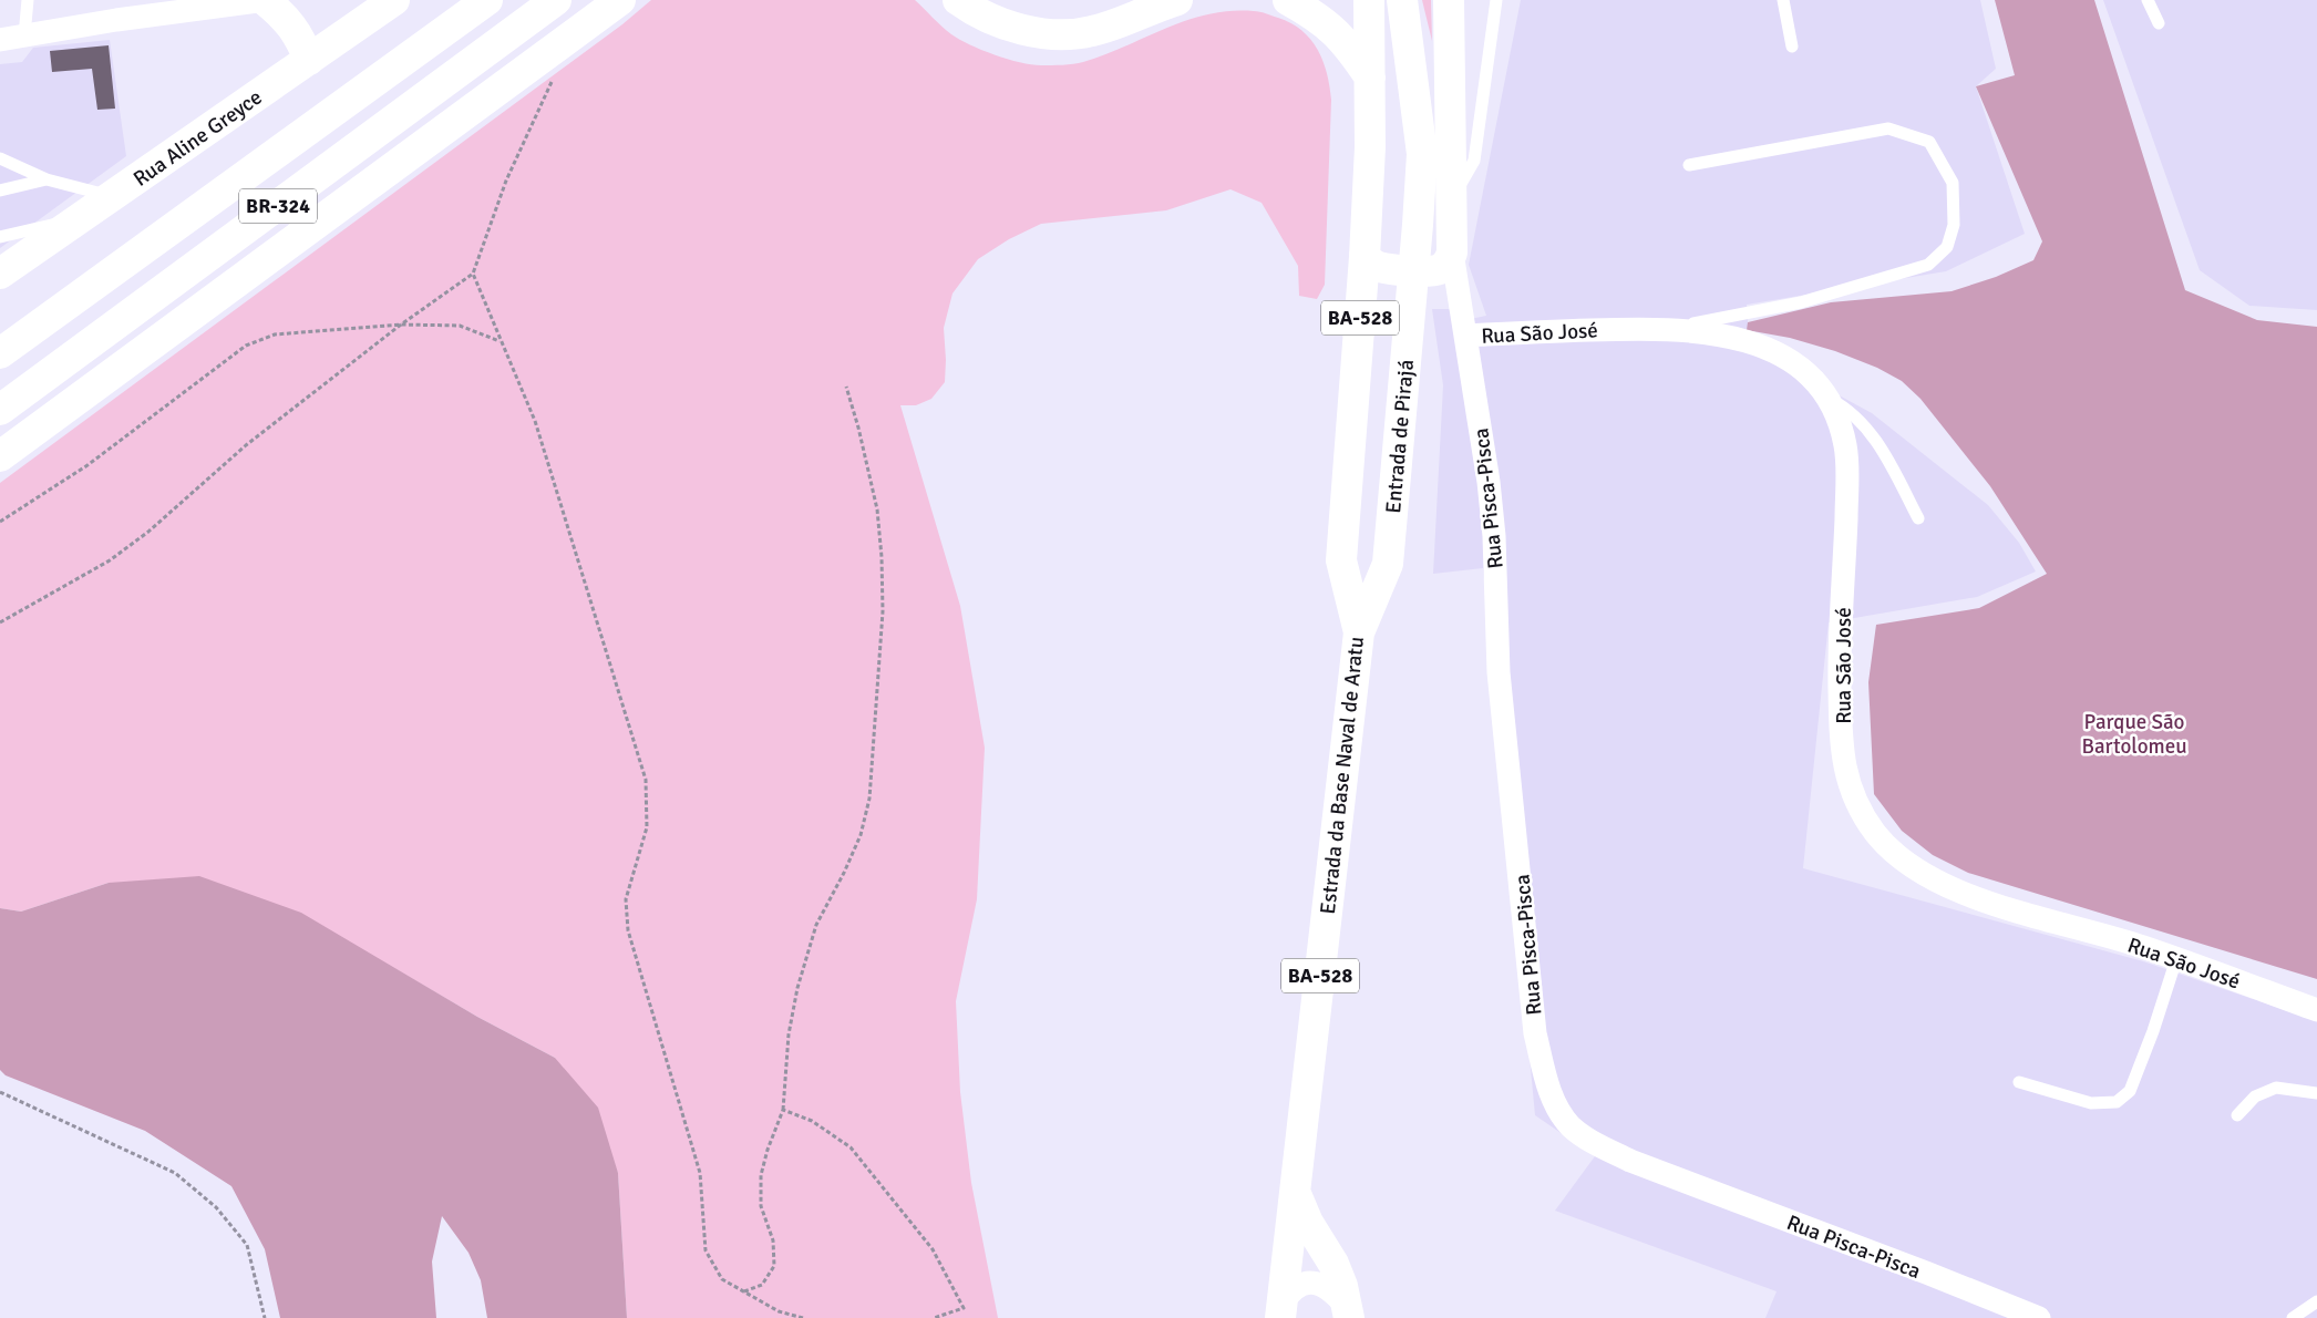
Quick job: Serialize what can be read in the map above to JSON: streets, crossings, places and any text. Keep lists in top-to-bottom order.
{
  "streets": {
    "main road": [
      "Rua Aline Greyce",
      "BR-324",
      "BA-528",
      "Entrada de Pirajá",
      "Estrada da Base Naval de Aratu"
    ],
    "street": ["Rua São José", "Rua Pisca-Pisca"]
  },
  "crossings": [
    ["Rua São José", "Rua Pisca-Pisca"],
    ["Entrada de Pirajá", "Estrada da Base Naval de Aratu"]
  ],
  "parks": ["Parque São Bartolomeu"]
}
